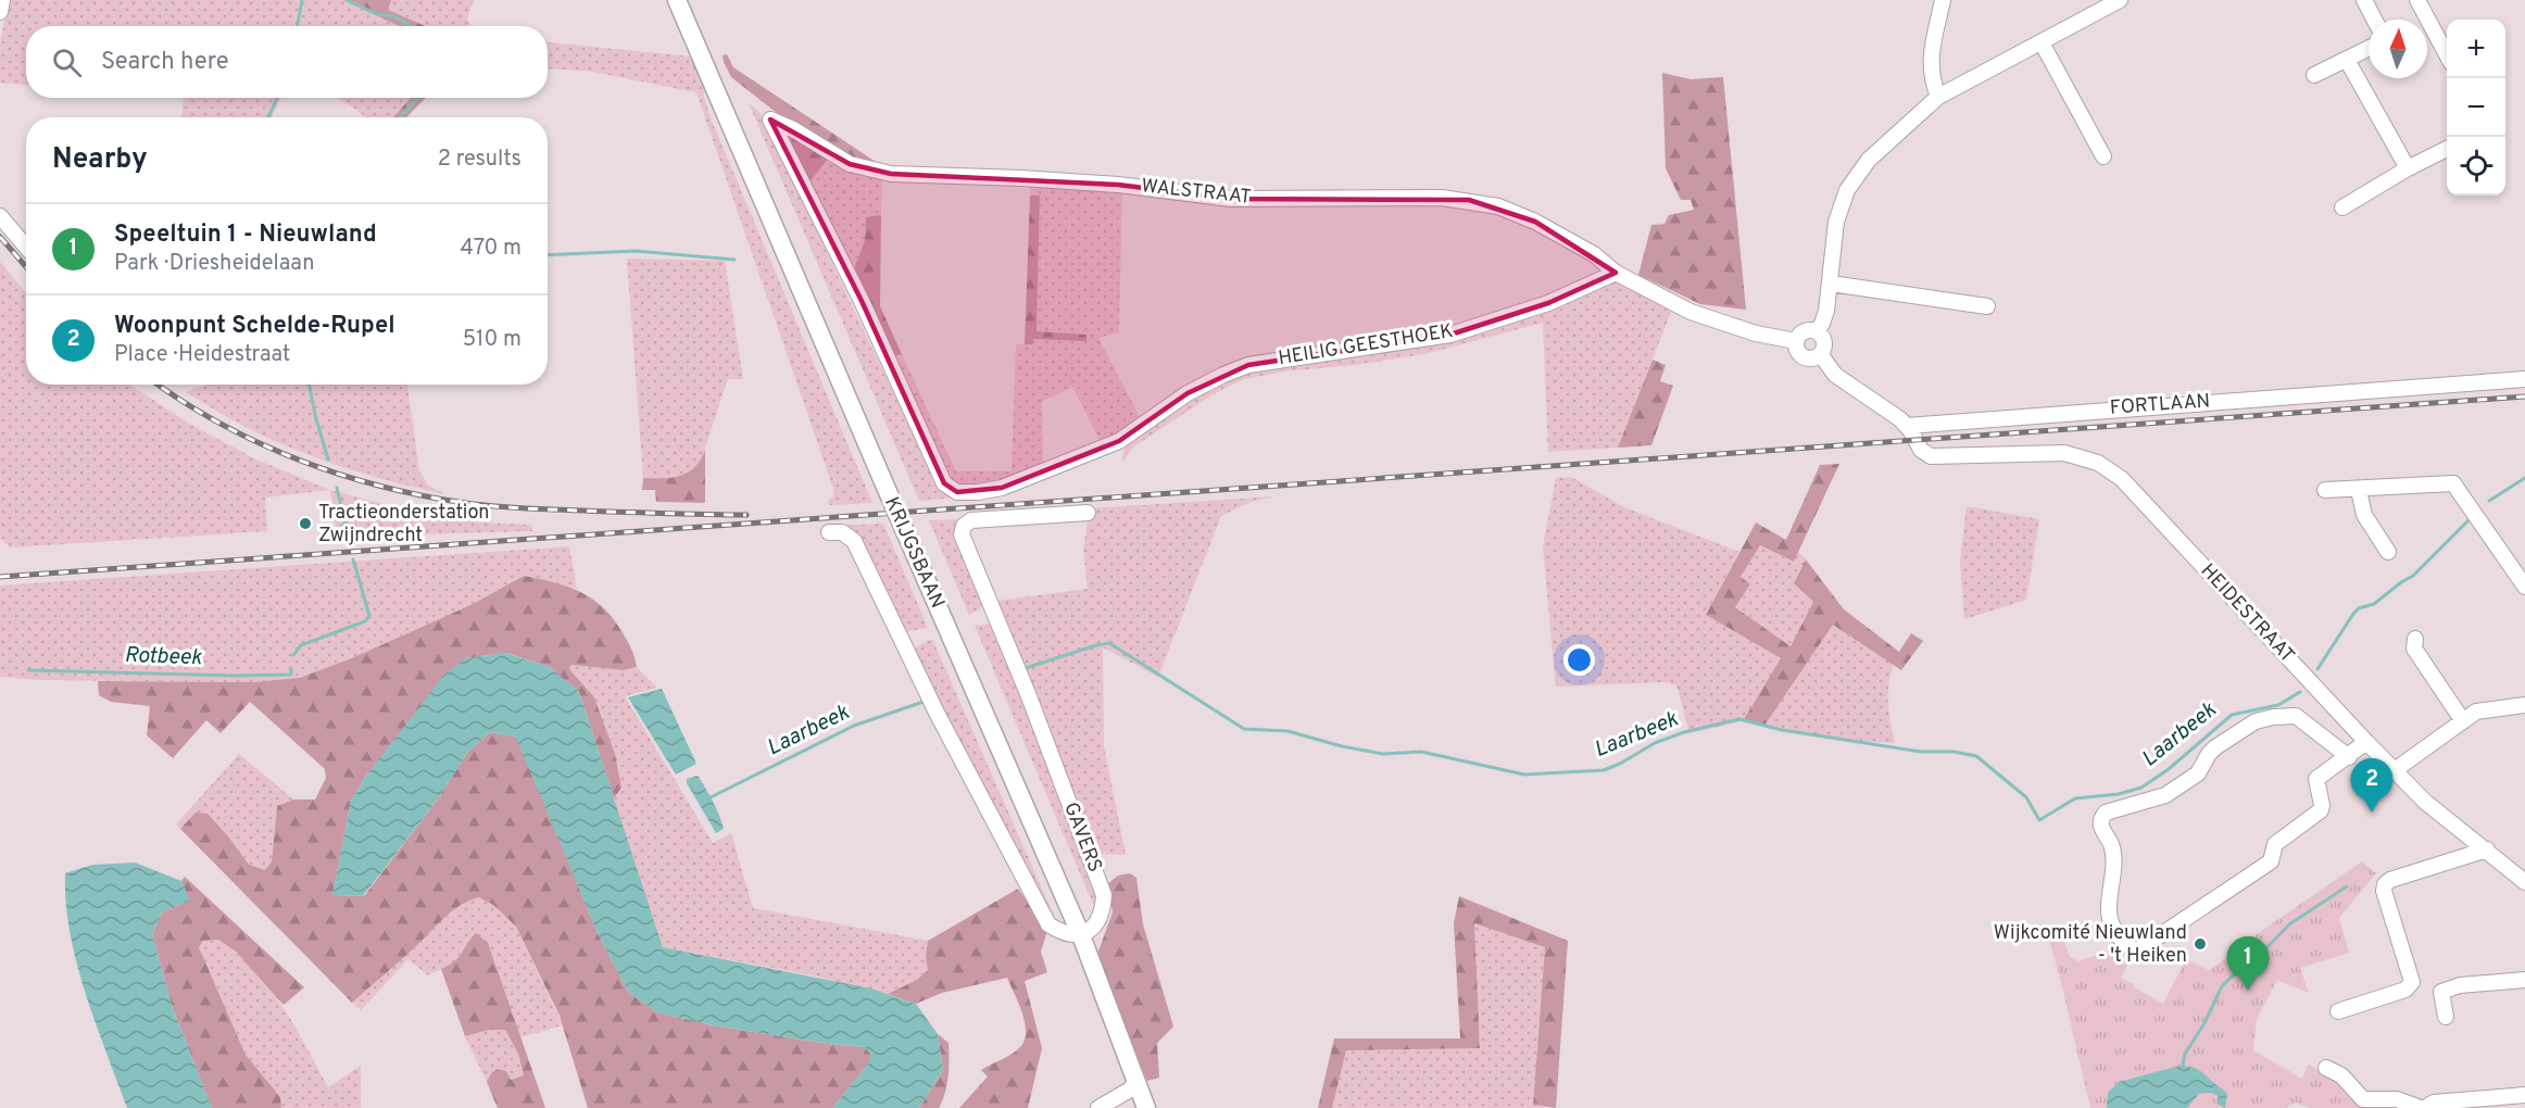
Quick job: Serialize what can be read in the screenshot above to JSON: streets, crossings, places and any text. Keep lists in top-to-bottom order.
{
  "streets": {
    "main road": ["KRIJGSBAAN"],
    "street": [
      "WALSTRAAT",
      "HEILIG GEESTHOEK",
      "FORTLAAN",
      "HEIDESTRAAT",
      "GAVERS"
    ]
  },
  "crossings": [
    ["WALSTRAAT", "HEILIG GEESTHOEK"],
    ["FORTLAAN", "HEIDESTRAAT"],
    ["KRIJGSBAAN", "GAVERS"]
  ],
  "water": ["Rotbeek", "Laarbeek"],
  "places": ["Tractieonderstation Zwijndrecht", "Wijkcomité Nieuwland - 't Heiken"],
  "north": "top",
  "page": {
    "map_buttons": ["+", "−"],
    "search": "Search here",
    "heading": ["Nearby", "2 results"],
    "list": [
      {
        "mark": "1",
        "name": "Speeltuin 1 - Nieuwland",
        "note": "Park · Driesheidelaan",
        "value": "470 m"
      },
      {
        "mark": "2",
        "name": "Woonpunt Schelde-Rupel",
        "note": "Place · Heidestraat",
        "value": "510 m"
      }
    ],
    "pins": ["2", "1"]
  }
}
